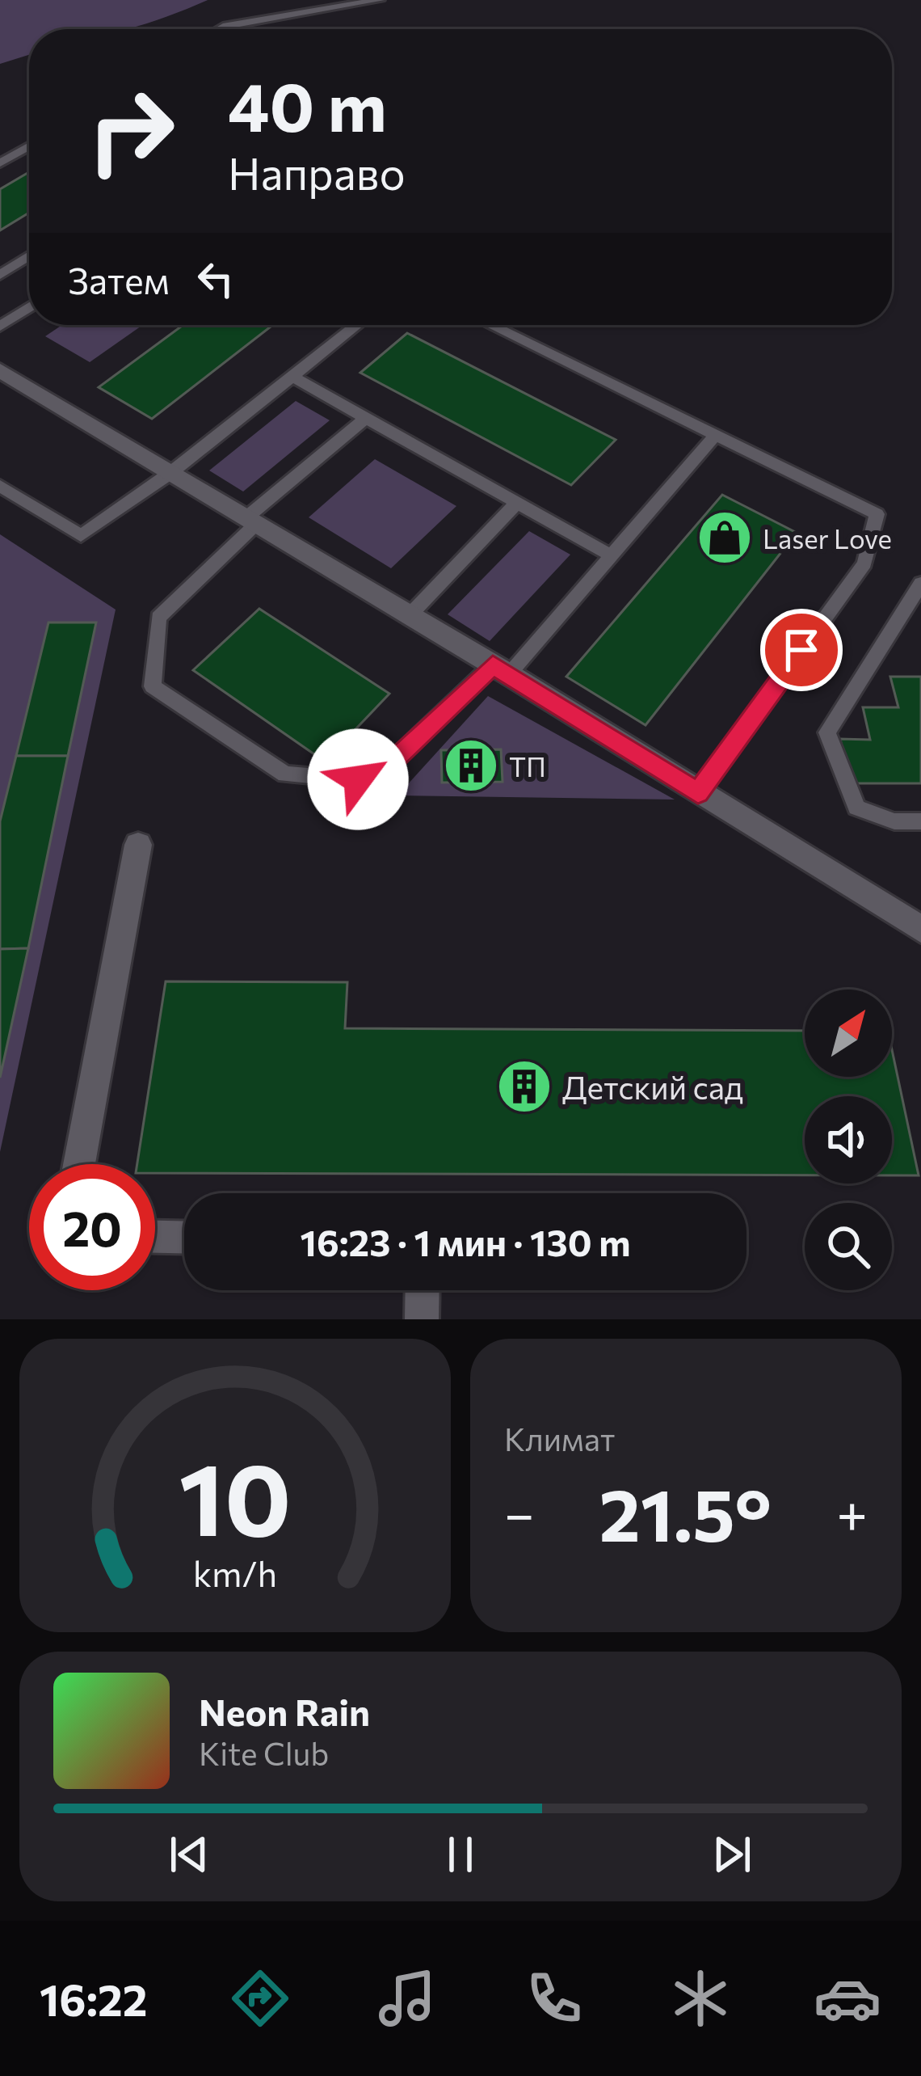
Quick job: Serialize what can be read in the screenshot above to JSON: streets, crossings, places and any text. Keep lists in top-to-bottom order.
{
  "places": {
    "shop": ["Laser Love"],
    "building": ["ТП", "Детский сад"]
  },
  "north": "top right",
  "page": {
    "turn": ["40 m", "Направо"],
    "then": "Затем",
    "limit": "20",
    "trip": "16:23 · 1 мин · 130 m",
    "tile": "Климат",
    "heat": ["−", "21.5°", "+"],
    "song": ["Neon Rain", "Kite Club"],
    "tabs": "16:22",
    "gauge": ["10", "km/h"]
  }
}
